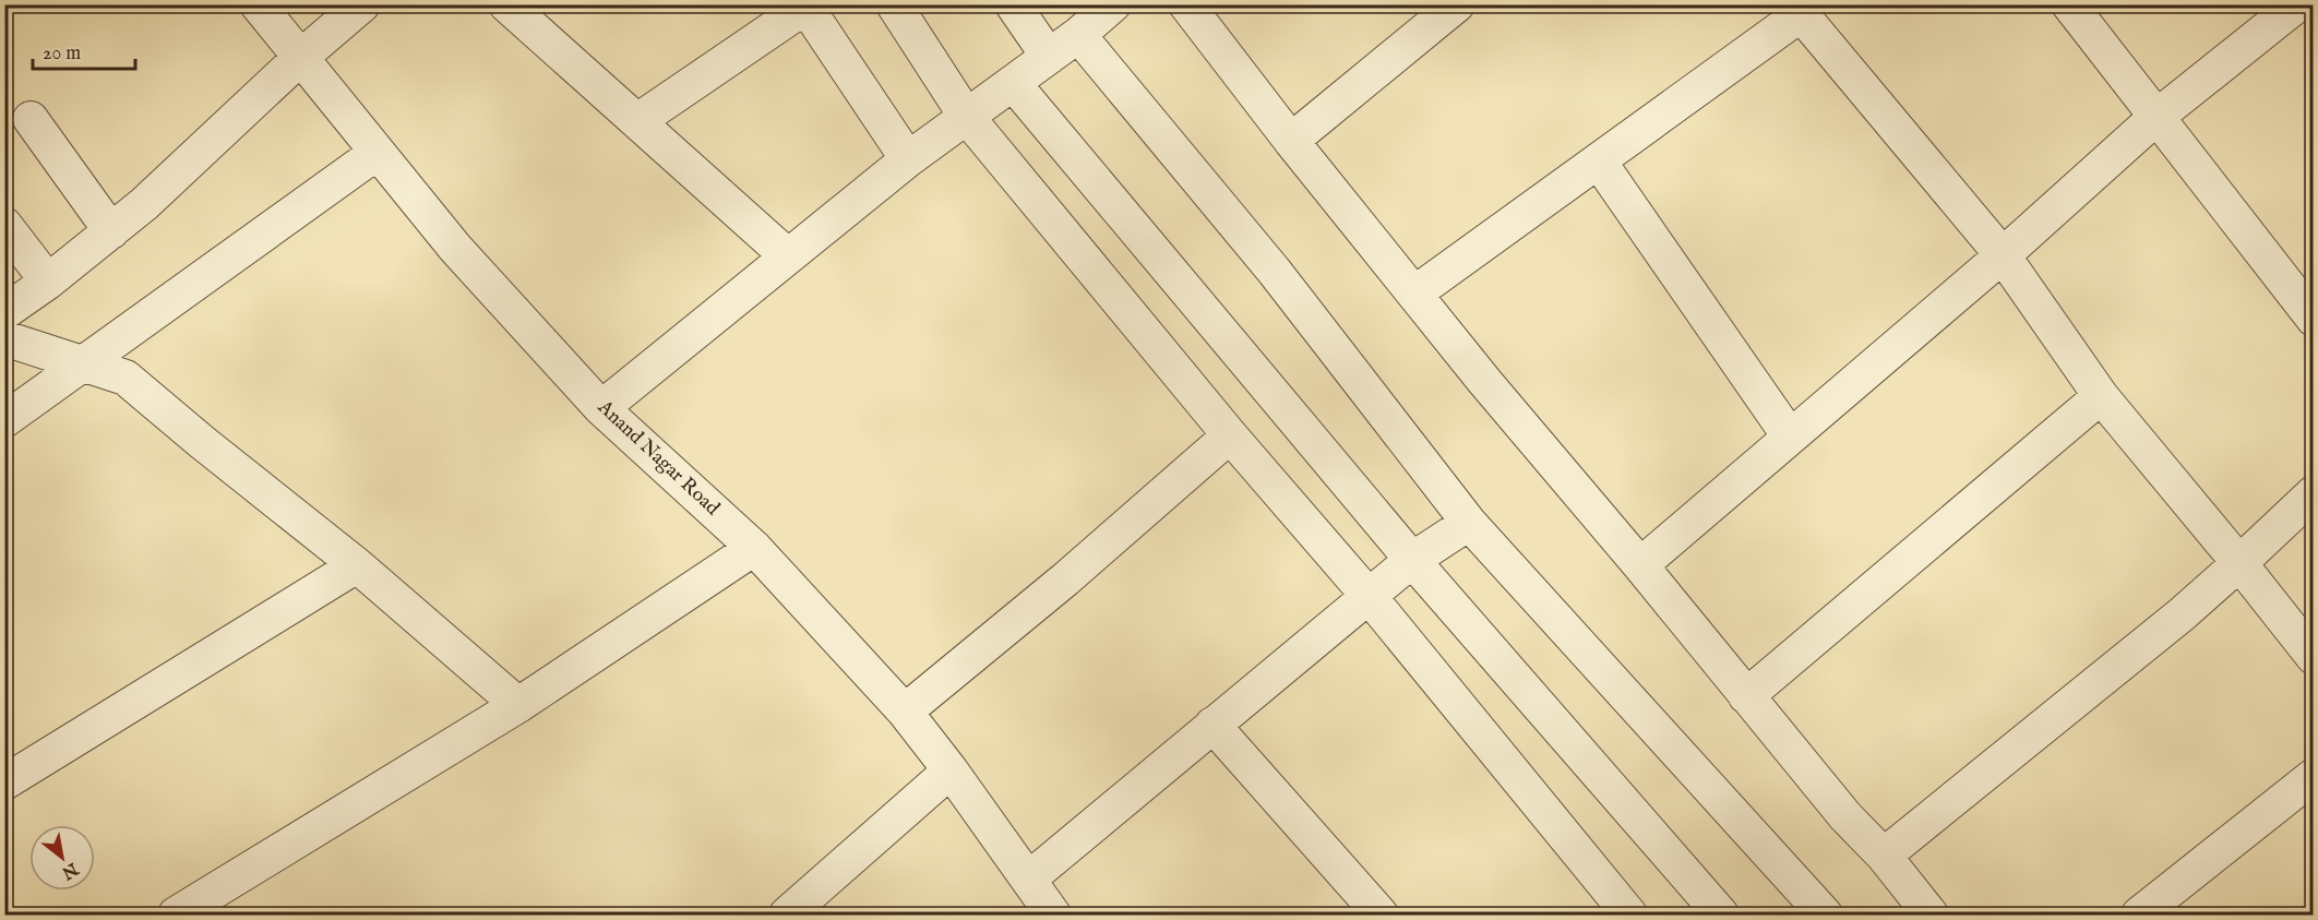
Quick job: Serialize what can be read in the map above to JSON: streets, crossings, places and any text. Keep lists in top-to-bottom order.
{
  "streets": {
    "street": ["Anand Nagar Road"]
  },
  "scale_bar": "20 m",
  "north": "bottom right"
}
